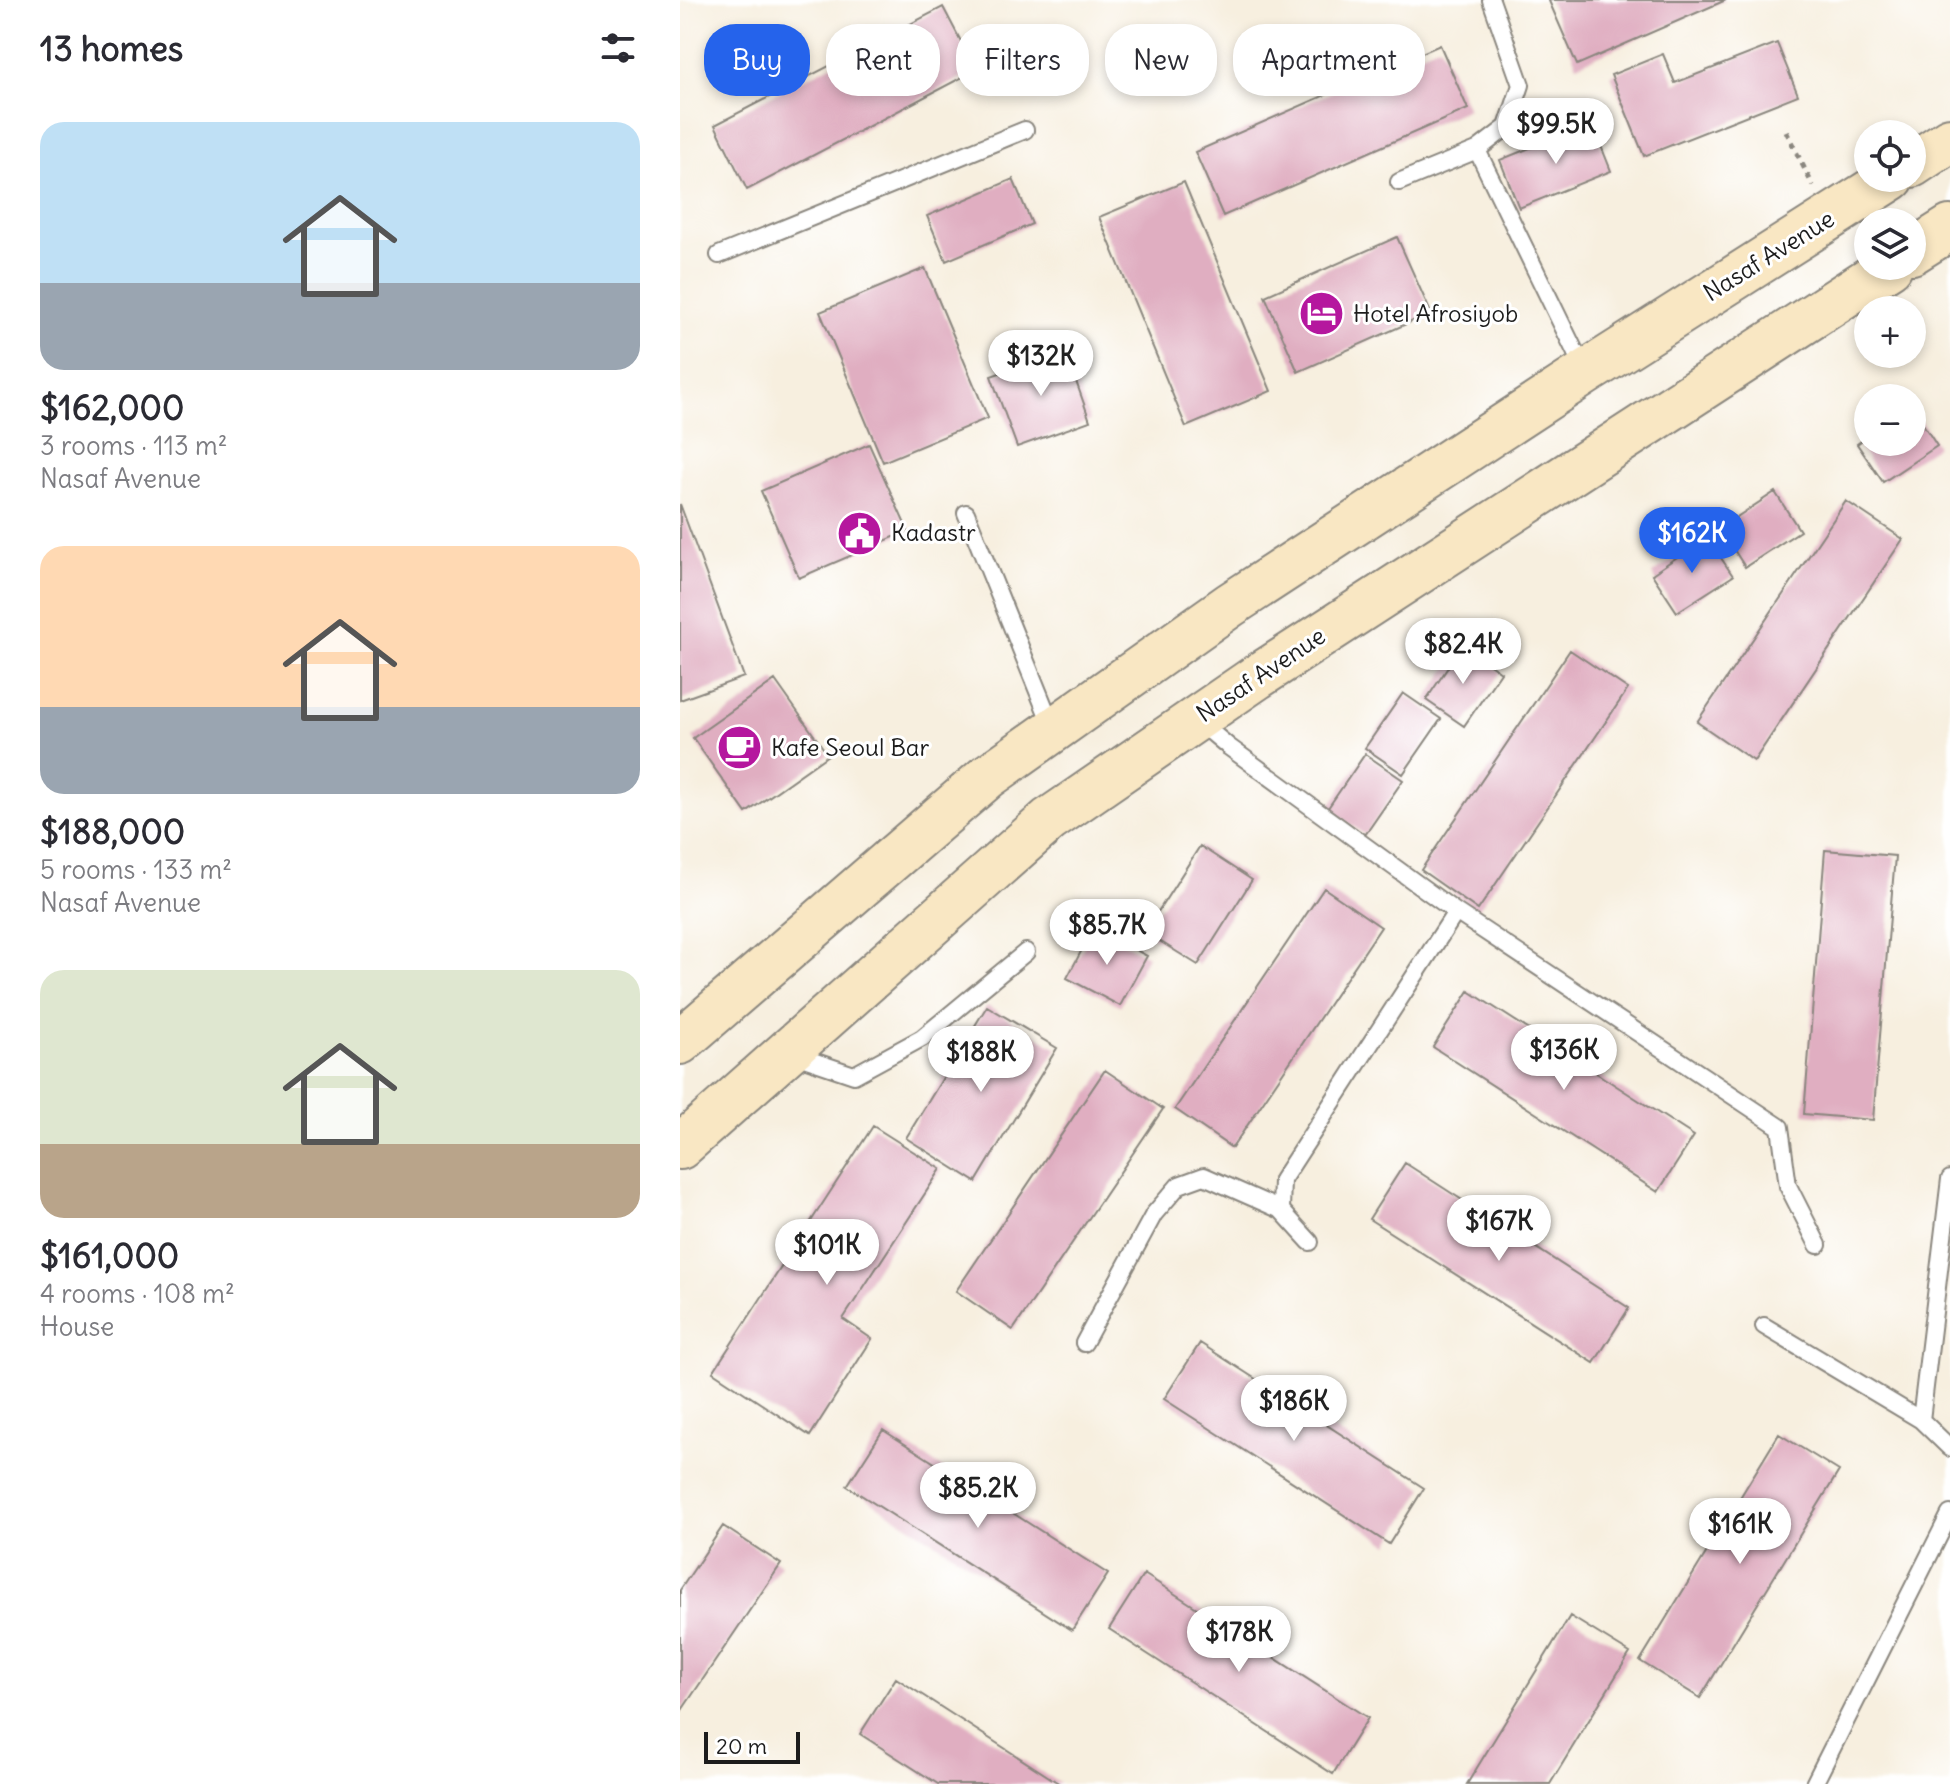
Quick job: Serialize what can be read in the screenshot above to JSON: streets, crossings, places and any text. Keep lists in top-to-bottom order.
{
  "streets": {
    "main road": ["Nasaf Avenue"]
  },
  "places": {
    "hotel": ["Hotel Afrosiyob"],
    "public building": ["Kadastr"],
    "cafe": ["Kafe Seoul Bar"]
  },
  "scale_bar": "20 m",
  "page": {
    "heading": "13 homes",
    "chip": [
      "Buy",
      "Rent",
      "Filters",
      "New",
      "Apartment"
    ],
    "list": [
      {
        "name": "$162,000",
        "note": "3 rooms · 113 m² · Nasaf Avenue"
      },
      {
        "name": "$188,000",
        "note": "5 rooms · 133 m² · Nasaf Avenue"
      },
      {
        "name": "$161,000",
        "note": "4 rooms · 108 m² · House"
      }
    ],
    "price": [
      "$99.5K",
      "$132K",
      "$162K",
      "$82.4K",
      "$85.7K",
      "$136K",
      "$188K",
      "$167K",
      "$101K",
      "$186K",
      "$85.2K",
      "$161K",
      "$178K"
    ],
    "map_buttons": ["+", "−"],
    "scale": "20 m"
  }
}
